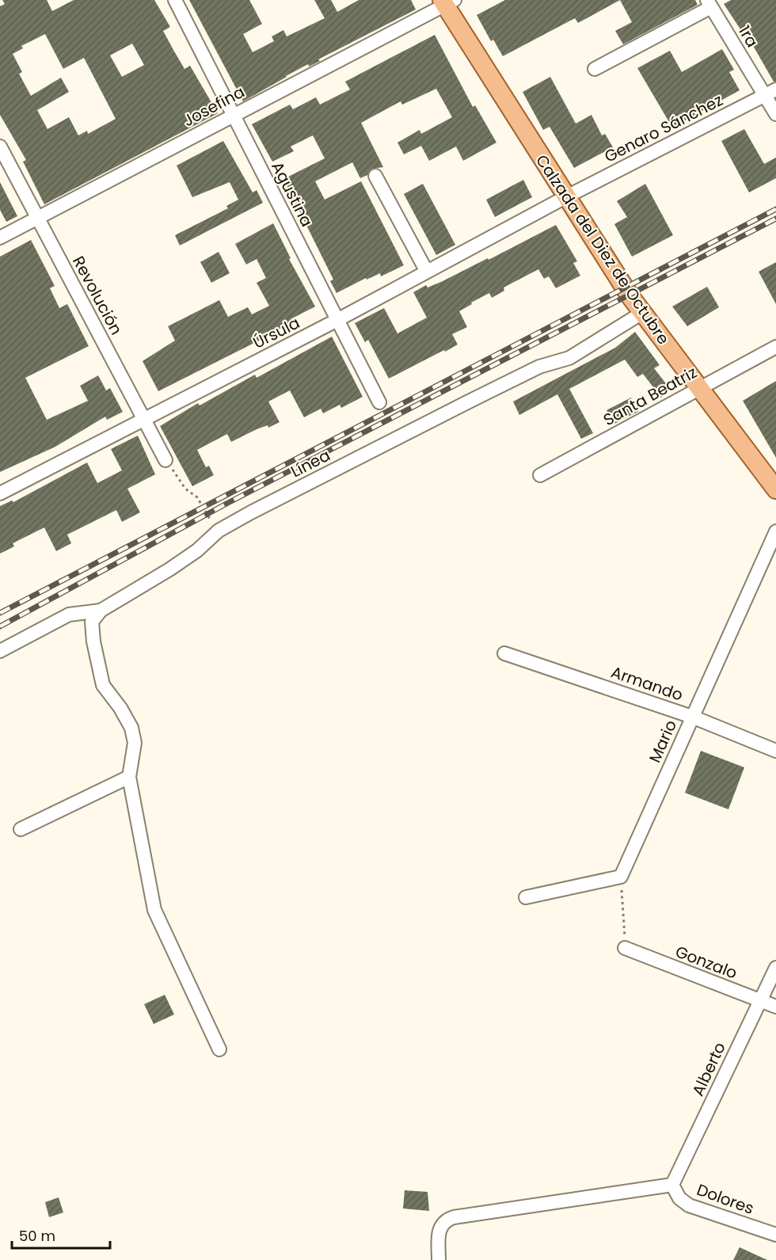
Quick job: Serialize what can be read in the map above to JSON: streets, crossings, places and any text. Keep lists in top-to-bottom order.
{
  "streets": {
    "main road": ["Calzada del Diez de Octubre"],
    "street": [
      "1ra",
      "Josefina",
      "Genaro Sánchez",
      "Agustina",
      "Revolución",
      "Úrsula",
      "Santa Beatriz",
      "Línea",
      "Armando",
      "Mario",
      "Gonzalo",
      "Alberto",
      "Dolores"
    ]
  },
  "crossings": [
    ["1ra", "Genaro Sánchez"],
    ["Josefina", "Agustina"],
    ["Josefina", "Calzada del Diez de Octubre"],
    ["Josefina", "Revolución"],
    ["Genaro Sánchez", "Calzada del Diez de Octubre"],
    ["Genaro Sánchez", "Úrsula"],
    ["Agustina", "Úrsula"],
    ["Calzada del Diez de Octubre", "Úrsula"],
    ["Calzada del Diez de Octubre", "Santa Beatriz"],
    ["Calzada del Diez de Octubre", "Línea"],
    ["Revolución", "Úrsula"],
    ["Armando", "Mario"],
    ["Gonzalo", "Alberto"],
    ["Alberto", "Dolores"]
  ],
  "scale_bar": "50 m"
}
